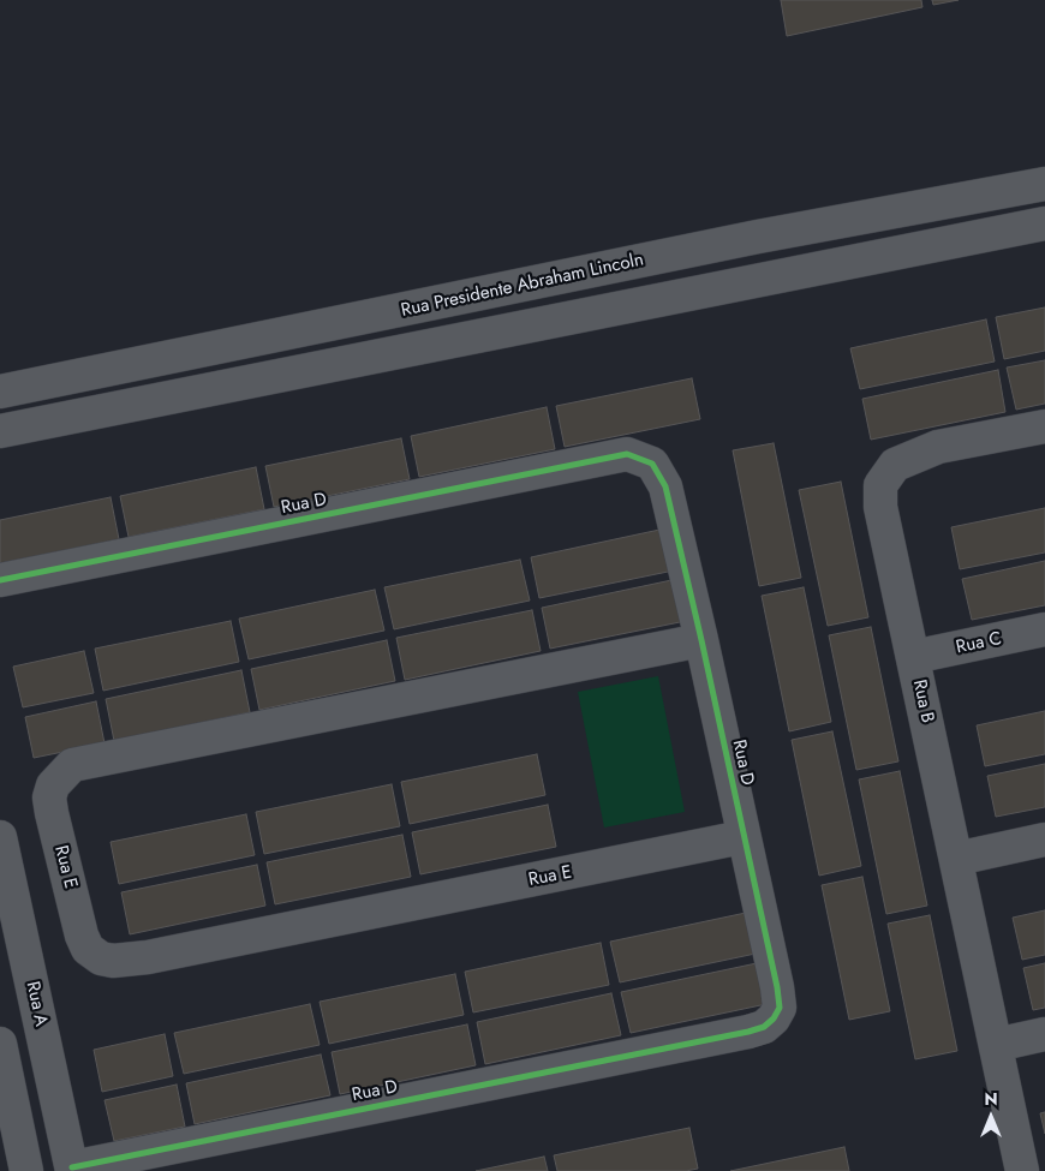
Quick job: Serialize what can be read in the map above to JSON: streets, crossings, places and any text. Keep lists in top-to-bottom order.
{
  "streets": {
    "street": [
      "Rua Presidente Abraham Lincoln",
      "Rua D",
      "Rua C",
      "Rua B",
      "Rua E",
      "Rua A"
    ]
  },
  "crossings": [
    ["Rua D", "Rua E"],
    ["Rua D", "Rua A"],
    ["Rua C", "Rua B"]
  ],
  "north": "top"
}
